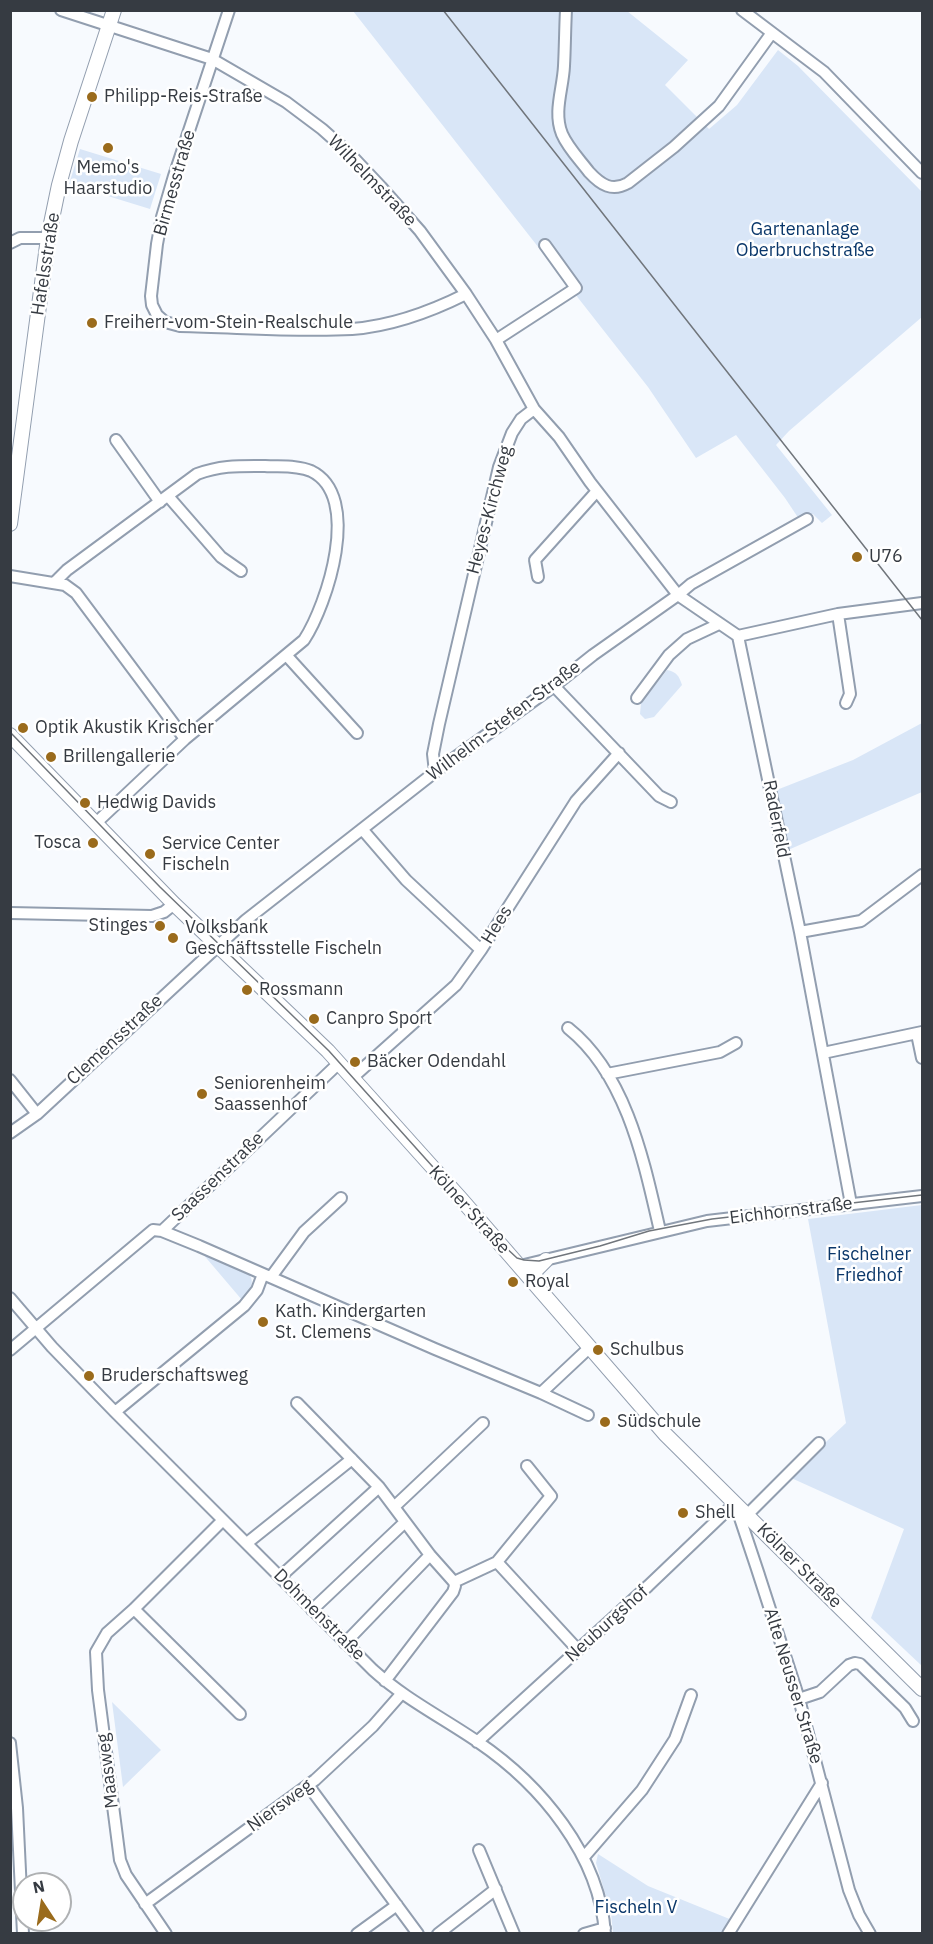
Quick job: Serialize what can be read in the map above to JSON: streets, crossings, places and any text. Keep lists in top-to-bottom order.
{
  "streets": {
    "main road": ["Hafelsstraße", "Kölner Straße"],
    "street": [
      "Wilhelmstraße",
      "Birmesstraße",
      "Heyes-Kirchweg",
      "Wilhelm-Stefen-Straße",
      "Raderfeld",
      "Hees",
      "Clemensstraße",
      "Saassenstraße",
      "Eichhornstraße",
      "Dohmenstraße",
      "Neuburgshof",
      "Alte Neusser Straße",
      "Maasweg",
      "Niersweg"
    ]
  },
  "crossings": [
    ["Wilhelmstraße", "Birmesstraße"],
    ["Wilhelmstraße", "Hafelsstraße"],
    ["Heyes-Kirchweg", "Wilhelm-Stefen-Straße"],
    ["Wilhelm-Stefen-Straße", "Clemensstraße"],
    ["Wilhelm-Stefen-Straße", "Kölner Straße"],
    ["Raderfeld", "Eichhornstraße"],
    ["Hees", "Kölner Straße"],
    ["Clemensstraße", "Kölner Straße"],
    ["Saassenstraße", "Kölner Straße"],
    ["Saassenstraße", "Dohmenstraße"],
    ["Kölner Straße", "Eichhornstraße"],
    ["Kölner Straße", "Neuburgshof"],
    ["Kölner Straße", "Alte Neusser Straße"],
    ["Dohmenstraße", "Neuburgshof"],
    ["Dohmenstraße", "Maasweg"],
    ["Dohmenstraße", "Niersweg"],
    ["Neuburgshof", "Alte Neusser Straße"],
    ["Maasweg", "Niersweg"]
  ],
  "parks": ["Gartenanlage Oberbruchstraße", "Fischelner Friedhof", "Fischeln V"],
  "places": [
    "Philipp-Reis-Straße",
    "Memo's Haarstudio",
    "Freiherr-vom-Stein-Realschule",
    "U76",
    "Optik Akustik Krischer",
    "Brillengallerie",
    "Hedwig Davids",
    "Tosca",
    "Service Center Fischeln",
    "Stinges",
    "Volksbank Geschäftsstelle Fischeln",
    "Rossmann",
    "Canpro Sport",
    "Bäcker Odendahl",
    "Seniorenheim Saassenhof",
    "Royal",
    "Kath. Kindergarten St. Clemens",
    "Schulbus",
    "Bruderschaftsweg",
    "Südschule",
    "Shell"
  ],
  "north": "top"
}
